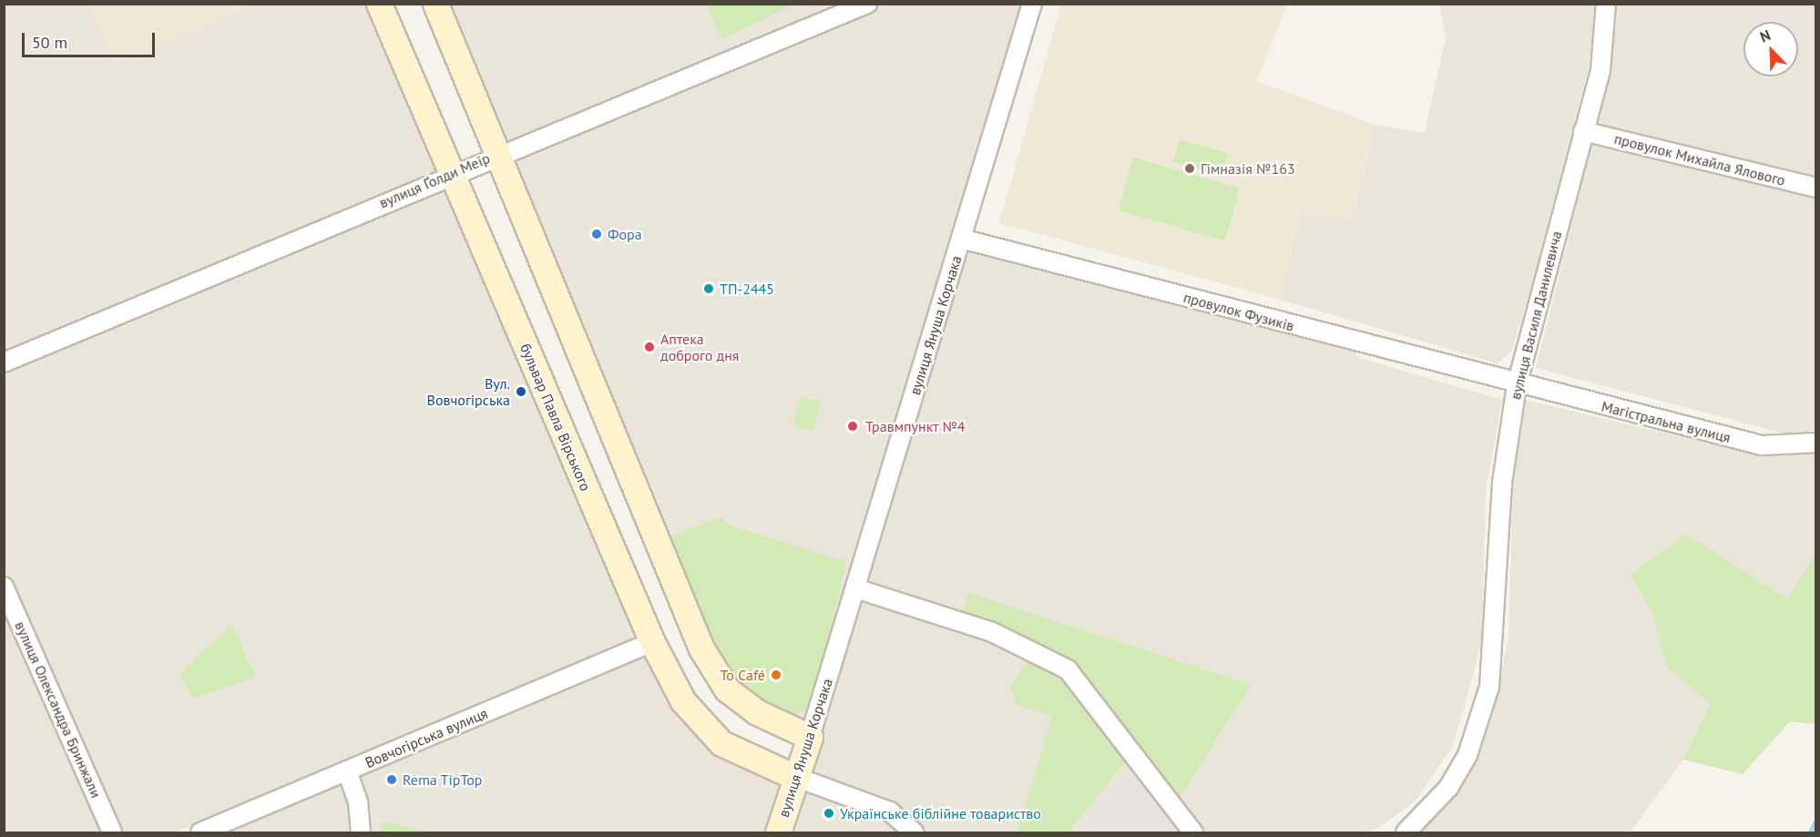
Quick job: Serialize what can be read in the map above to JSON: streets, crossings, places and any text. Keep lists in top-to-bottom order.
{
  "streets": {
    "street": [
      "провулок Михайла Ялового",
      "вулиця Ґолди Меїр",
      "провулок Фузиків",
      "вулиця Василя Данилевича",
      "вулиця Януша Корчака",
      "бульвар Павла Вірського",
      "Магістральна вулиця",
      "вулиця Олександра Бринжали",
      "Вовчогірська вулиця"
    ]
  },
  "crossings": [
    ["провулок Михайла Ялового", "вулиця Василя Данилевича"],
    ["вулиця Ґолди Меїр", "бульвар Павла Вірського"],
    ["провулок Фузиків", "вулиця Василя Данилевича"],
    ["провулок Фузиків", "вулиця Януша Корчака"],
    ["провулок Фузиків", "Магістральна вулиця"],
    ["вулиця Василя Данилевича", "Магістральна вулиця"],
    ["вулиця Януша Корчака", "бульвар Павла Вірського"],
    ["бульвар Павла Вірського", "Вовчогірська вулиця"]
  ],
  "places": [
    "Гімназія №163",
    "Фора",
    "ТП-2445",
    "Аптека доброго дня",
    "Вул. Вовчогірська",
    "Травмпункт №4",
    "To Café",
    "Rema TipTop",
    "Українське біблійне товариство"
  ],
  "scale_bar": "50 m",
  "north": "top left"
}
